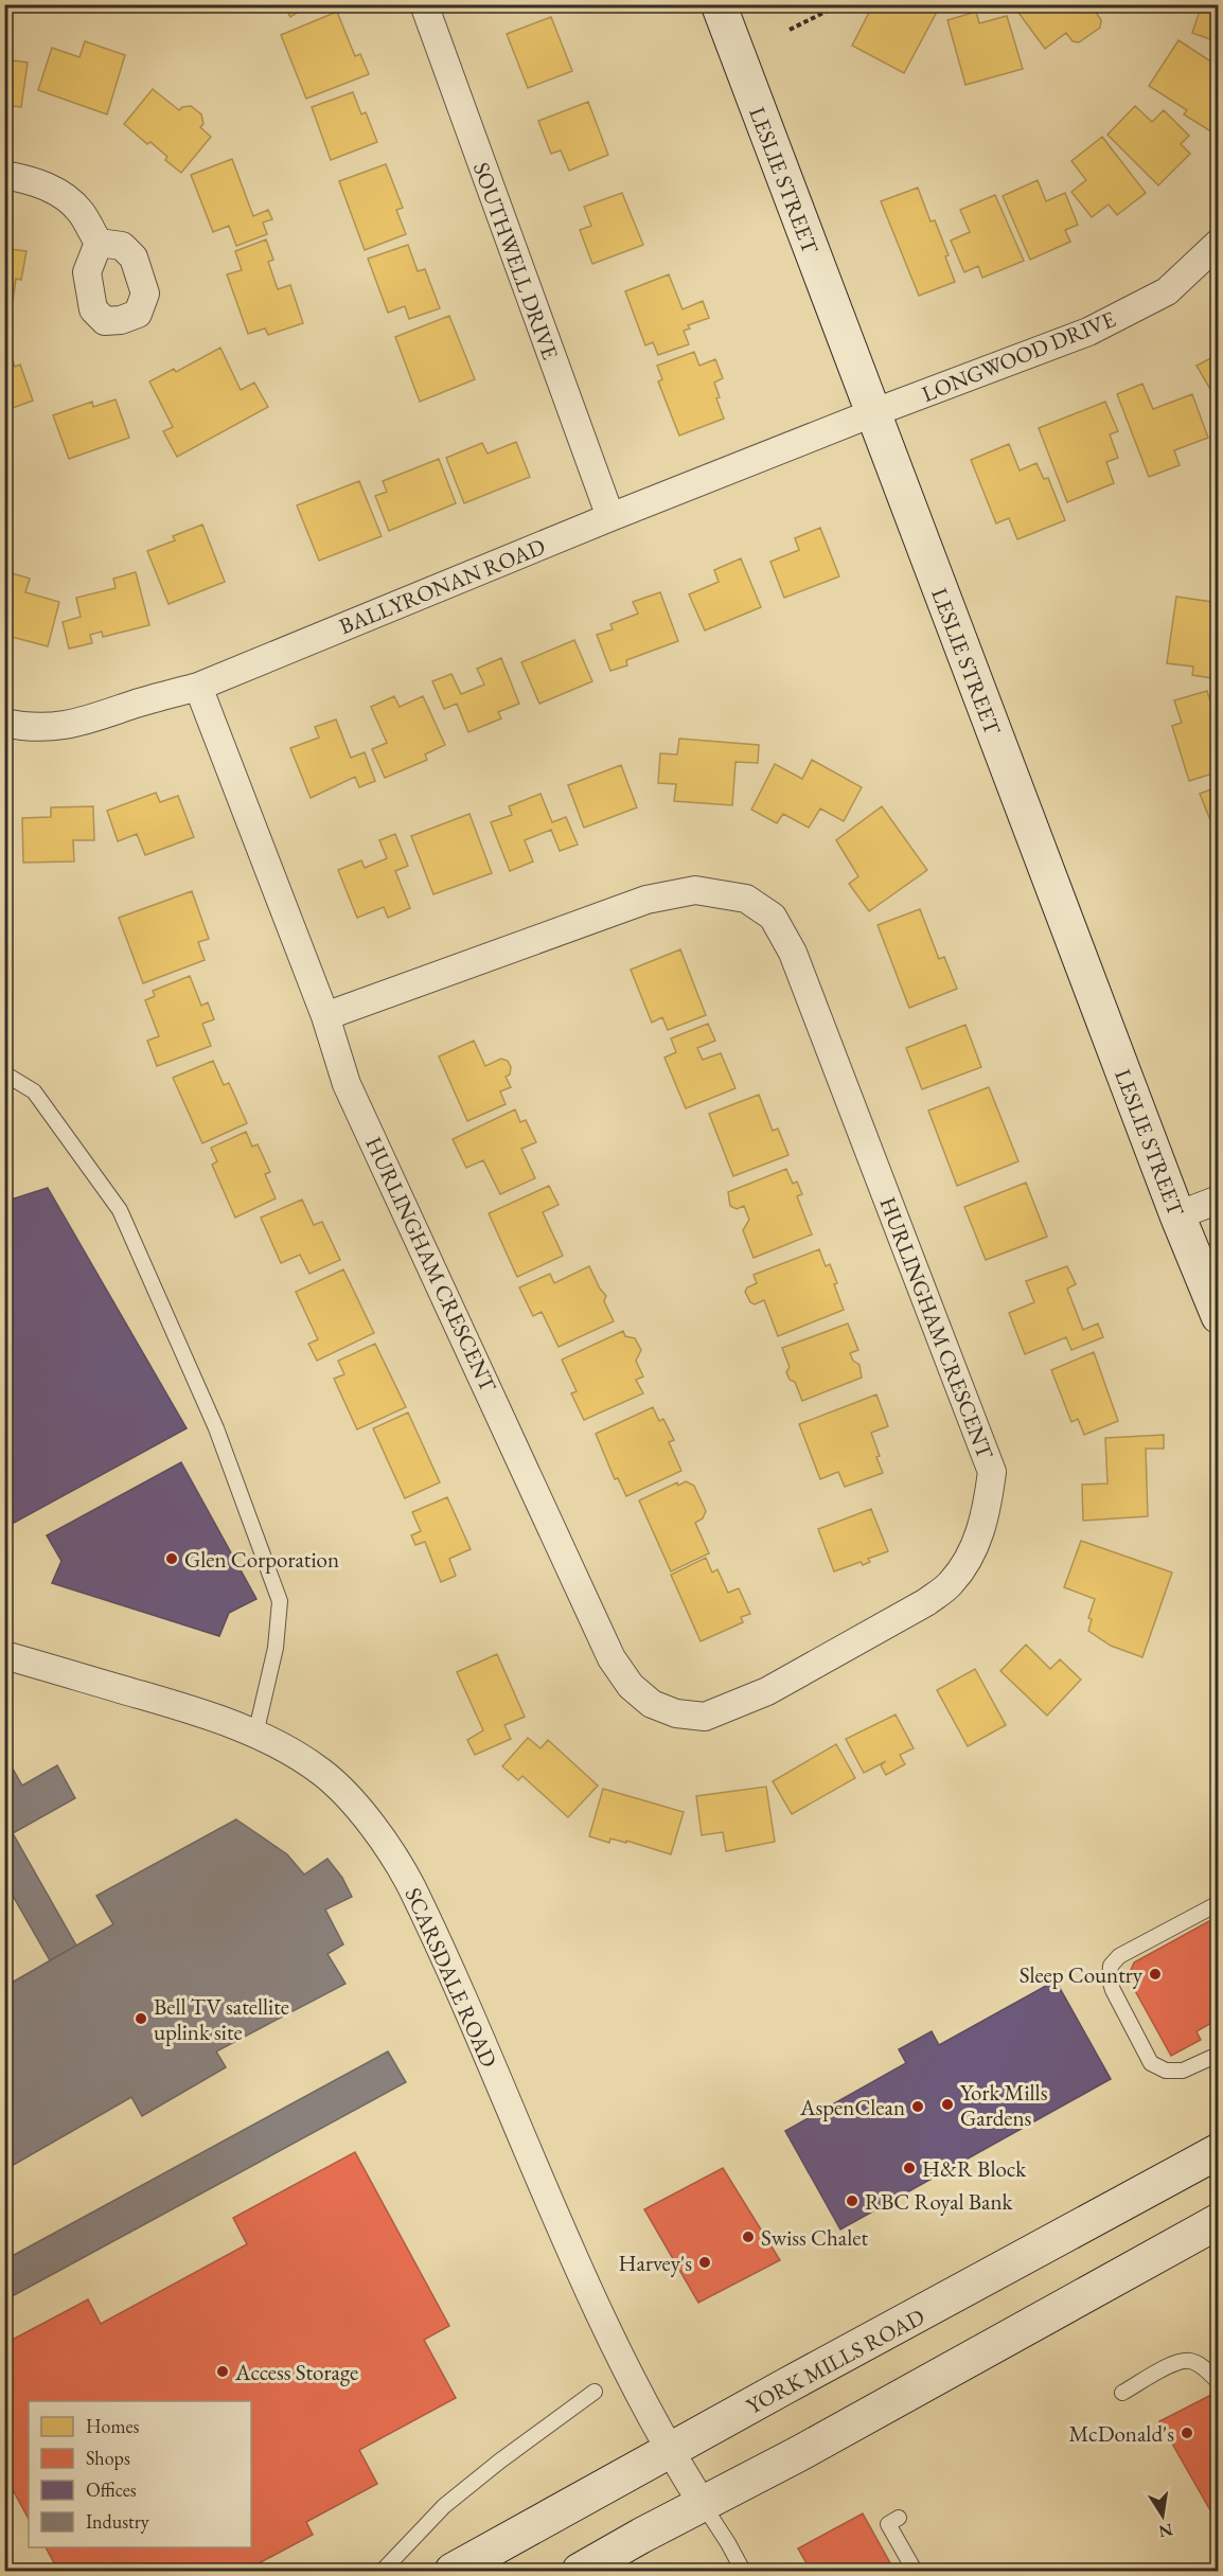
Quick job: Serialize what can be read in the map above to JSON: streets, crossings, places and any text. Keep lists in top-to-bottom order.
{
  "streets": {
    "main road": ["LESLIE STREET", "YORK MILLS ROAD"],
    "street": [
      "SOUTHWELL DRIVE",
      "LONGWOOD DRIVE",
      "BALLYRONAN ROAD",
      "HURLINGHAM CRESCENT",
      "SCARSDALE ROAD"
    ]
  },
  "crossings": [
    ["LESLIE STREET", "LONGWOOD DRIVE"],
    ["LESLIE STREET", "BALLYRONAN ROAD"],
    ["SOUTHWELL DRIVE", "BALLYRONAN ROAD"],
    ["LONGWOOD DRIVE", "BALLYRONAN ROAD"],
    ["BALLYRONAN ROAD", "HURLINGHAM CRESCENT"],
    ["SCARSDALE ROAD", "YORK MILLS ROAD"]
  ],
  "places": [
    "Glen Corporation",
    "Sleep Country",
    "Bell TV satellite uplink site",
    "York Mills Gardens",
    "AspenClean",
    "H&R Block",
    "RBC Royal Bank",
    "Swiss Chalet",
    "Harvey's",
    "Access Storage",
    "McDonald's"
  ],
  "legend": [
    "Homes",
    "Shops",
    "Offices",
    "Industry"
  ],
  "north": "bottom"
}
